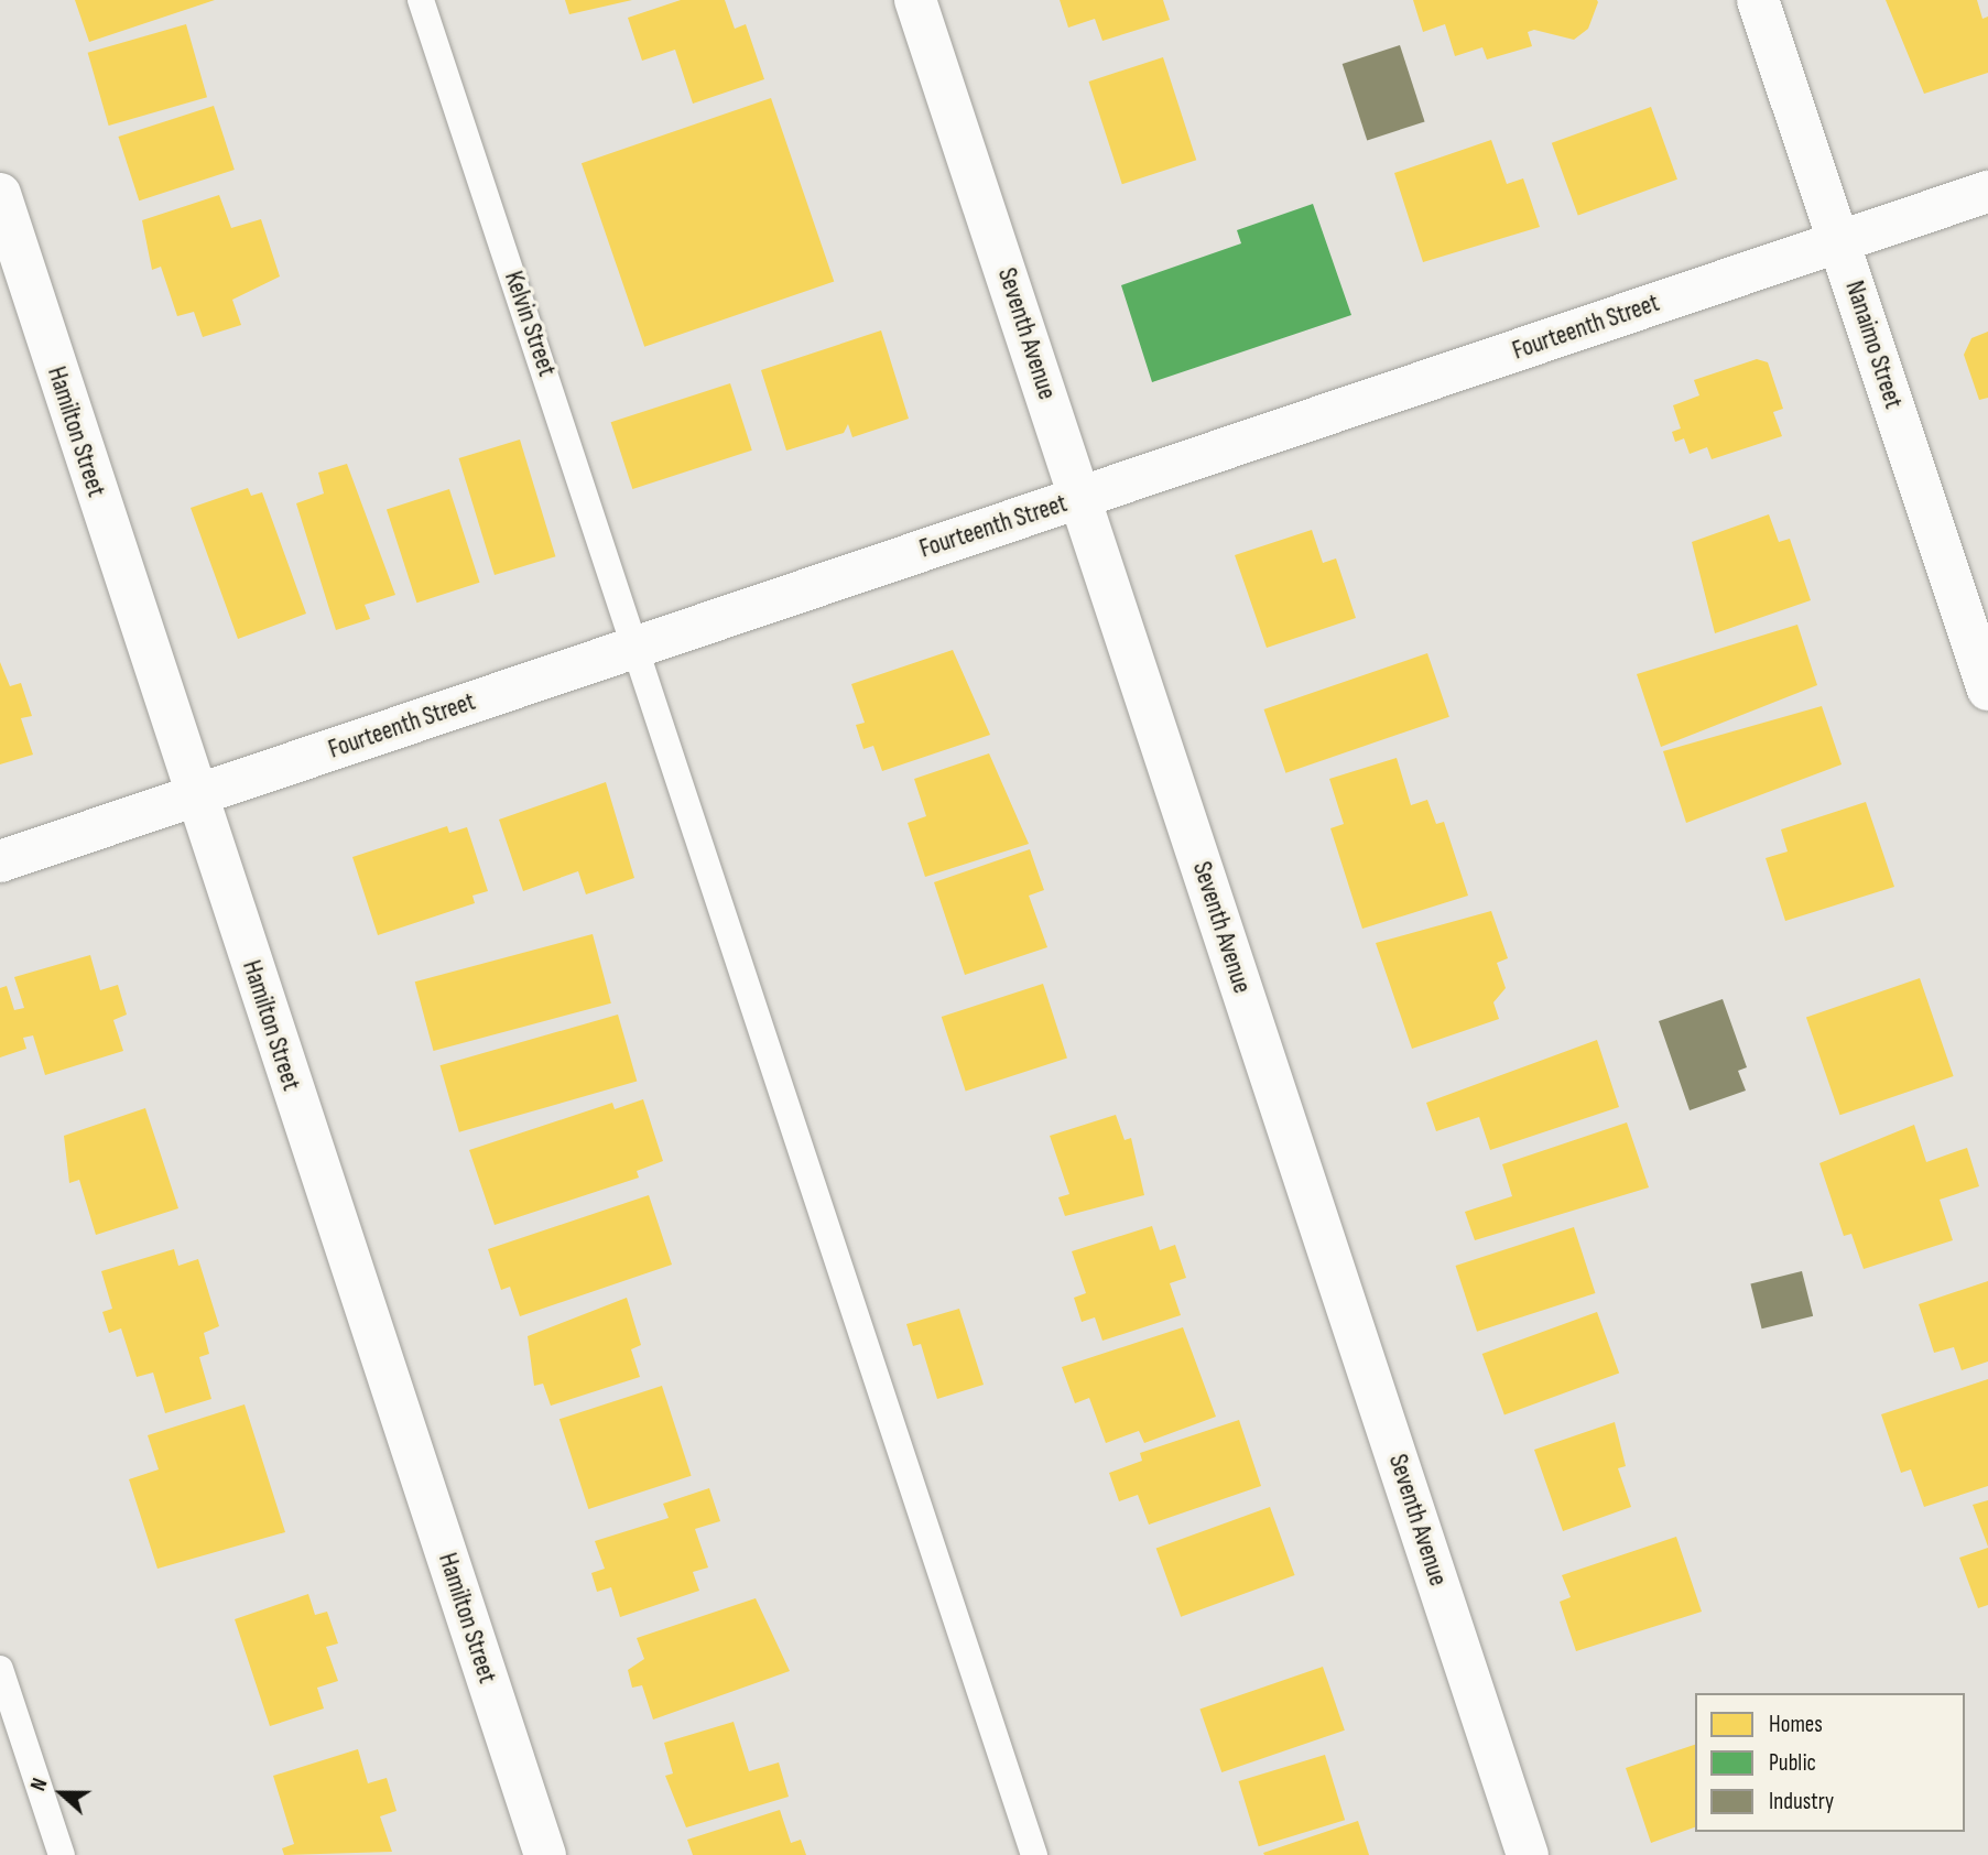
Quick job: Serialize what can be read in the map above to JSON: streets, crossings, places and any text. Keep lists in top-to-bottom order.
{
  "streets": {
    "street": [
      "Fourteenth Street",
      "Seventh Avenue",
      "Nanaimo Street",
      "Hamilton Street"
    ],
    "lane": ["Kelvin Street"]
  },
  "crossings": [
    ["Kelvin Street", "Fourteenth Street"],
    ["Fourteenth Street", "Seventh Avenue"],
    ["Fourteenth Street", "Nanaimo Street"],
    ["Fourteenth Street", "Hamilton Street"]
  ],
  "legend": ["Homes", "Public", "Industry"],
  "north": "left"
}
